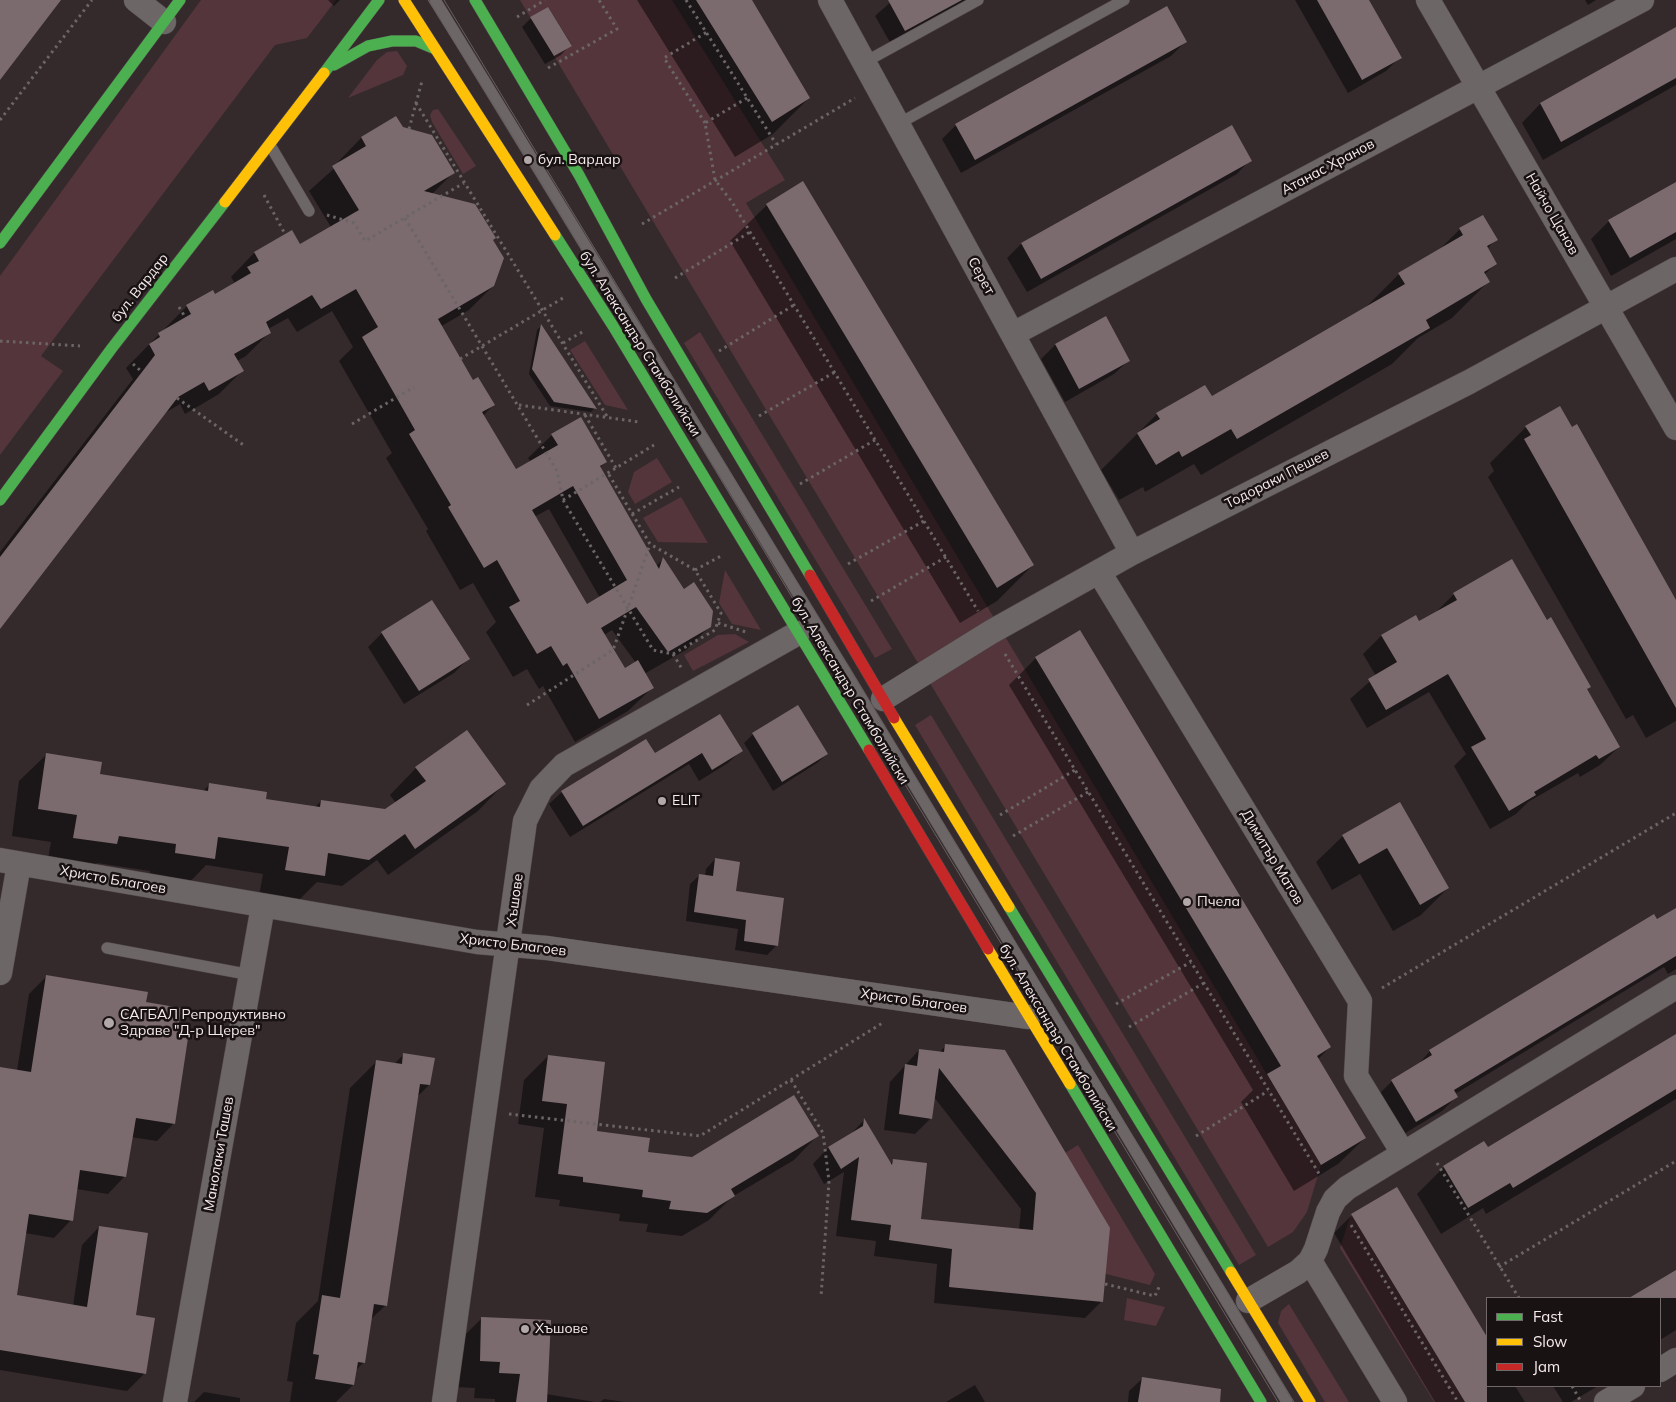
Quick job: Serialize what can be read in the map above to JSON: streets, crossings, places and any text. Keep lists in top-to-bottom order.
{
  "streets": {
    "street": [
      "Атанас Хранов",
      "Найчо Цанов",
      "Серет",
      "бул. Вардар",
      "бул. Александър Стамболийски",
      "Тодораки Пешев",
      "Димитър Матов",
      "Христо Благоев",
      "Хъшове",
      "Манолаки Ташев"
    ]
  },
  "crossings": [
    ["Атанас Хранов", "Найчо Цанов"],
    ["Атанас Хранов", "Серет"],
    ["Найчо Цанов", "Тодораки Пешев"],
    ["Серет", "Тодораки Пешев"],
    ["бул. Александър Стамболийски", "Тодораки Пешев"],
    ["бул. Александър Стамболийски", "Христо Благоев"],
    ["бул. Александър Стамболийски", "Хъшове"],
    ["Тодораки Пешев", "Димитър Матов"],
    ["Христо Благоев", "Хъшове"],
    ["Христо Благоев", "Манолаки Ташев"]
  ],
  "places": [
    "бул. Вардар",
    "ELIT",
    "Пчела",
    "САГБАЛ Репродуктивно Здраве \"Д-р Щерев\"",
    "Хъшове"
  ],
  "legend": ["Fast", "Slow", "Jam"]
}
